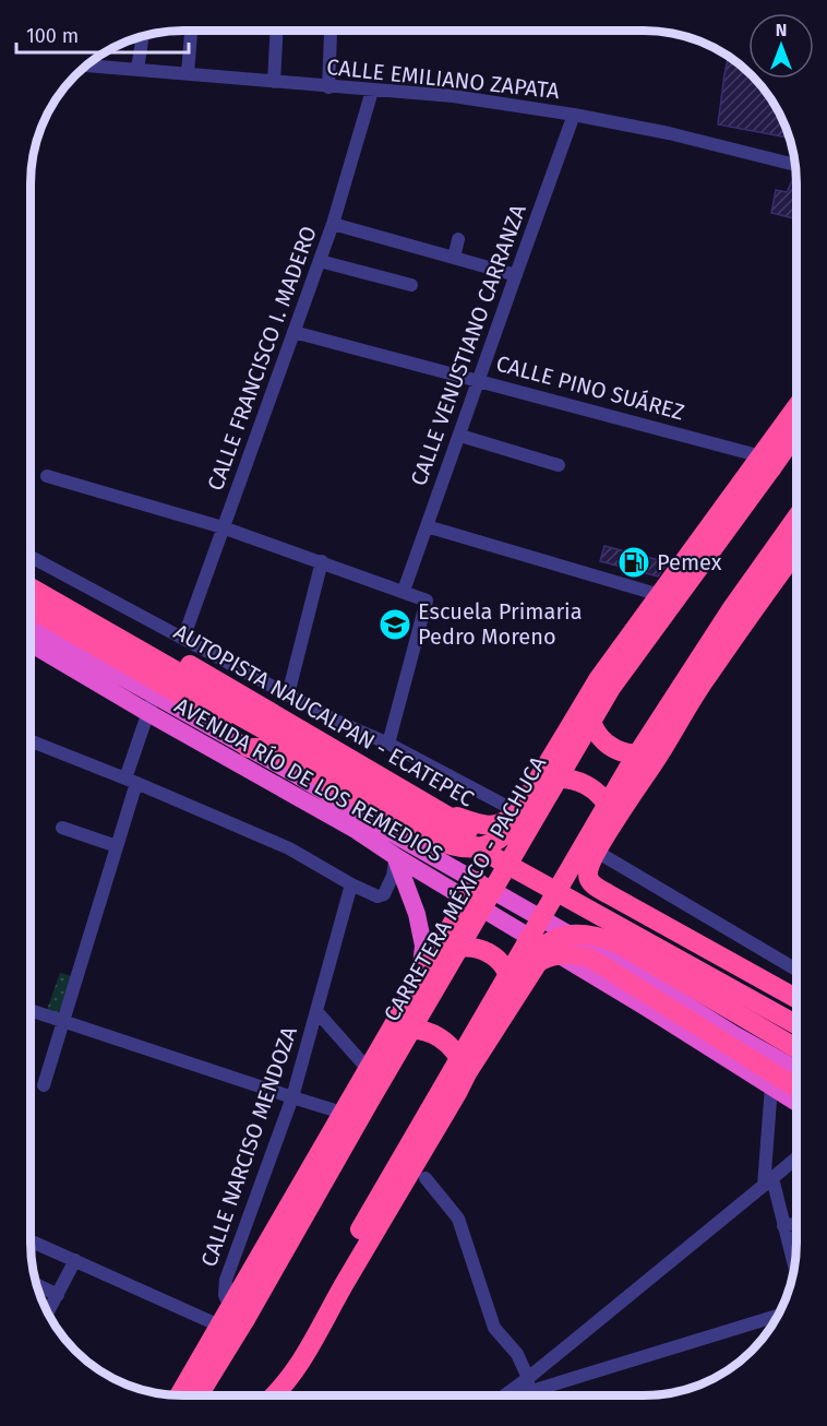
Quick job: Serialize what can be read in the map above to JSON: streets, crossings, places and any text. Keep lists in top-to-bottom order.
{
  "streets": {
    "highway": ["AUTOPISTA NAUCALPAN - ECATEPEC", "AVENIDA RÍO DE LOS REMEDIOS", "CARRETERA MÉXICO - PACHUCA"],
    "street": [
      "CALLE EMILIANO ZAPATA",
      "CALLE VENUSTIANO CARRANZA",
      "CALLE FRANCISCO I. MADERO",
      "CALLE PINO SUÁREZ",
      "CALLE NARCISO MENDOZA"
    ]
  },
  "crossings": [
    ["CALLE EMILIANO ZAPATA", "CALLE VENUSTIANO CARRANZA"],
    ["CALLE EMILIANO ZAPATA", "CALLE FRANCISCO I. MADERO"],
    ["CALLE VENUSTIANO CARRANZA", "CALLE PINO SUÁREZ"],
    ["CALLE FRANCISCO I. MADERO", "CALLE PINO SUÁREZ"]
  ],
  "places": {
    "fuel station": ["Pemex"],
    "school or university": ["Escuela Primaria Pedro Moreno"]
  },
  "scale_bar": "100 m",
  "north": "top"
}
